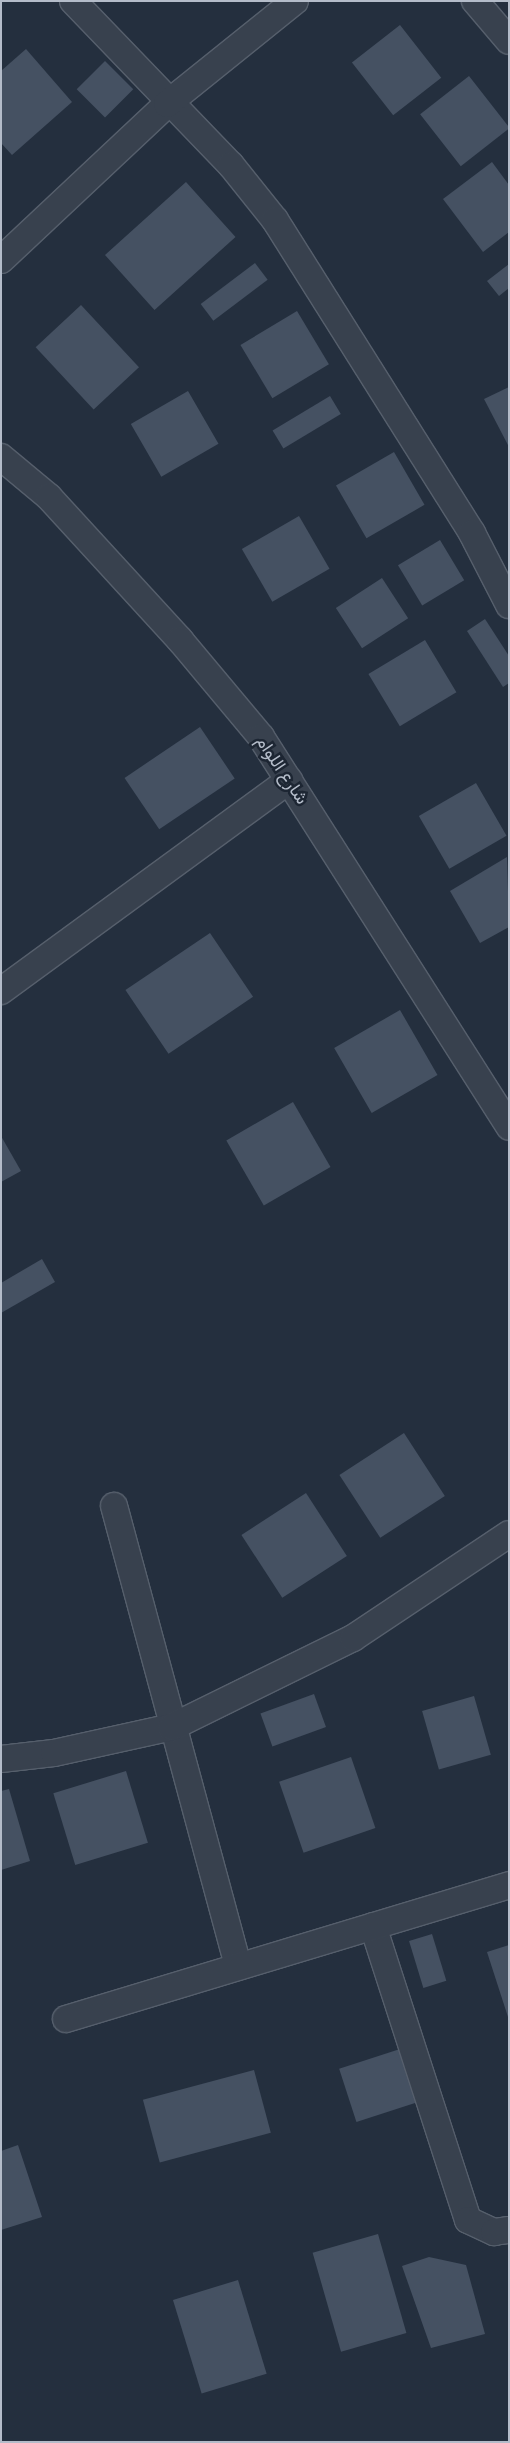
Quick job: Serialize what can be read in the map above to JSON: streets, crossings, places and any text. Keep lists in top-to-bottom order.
{
  "streets": {
    "street": ["شارع اللوام"]
  }
}
